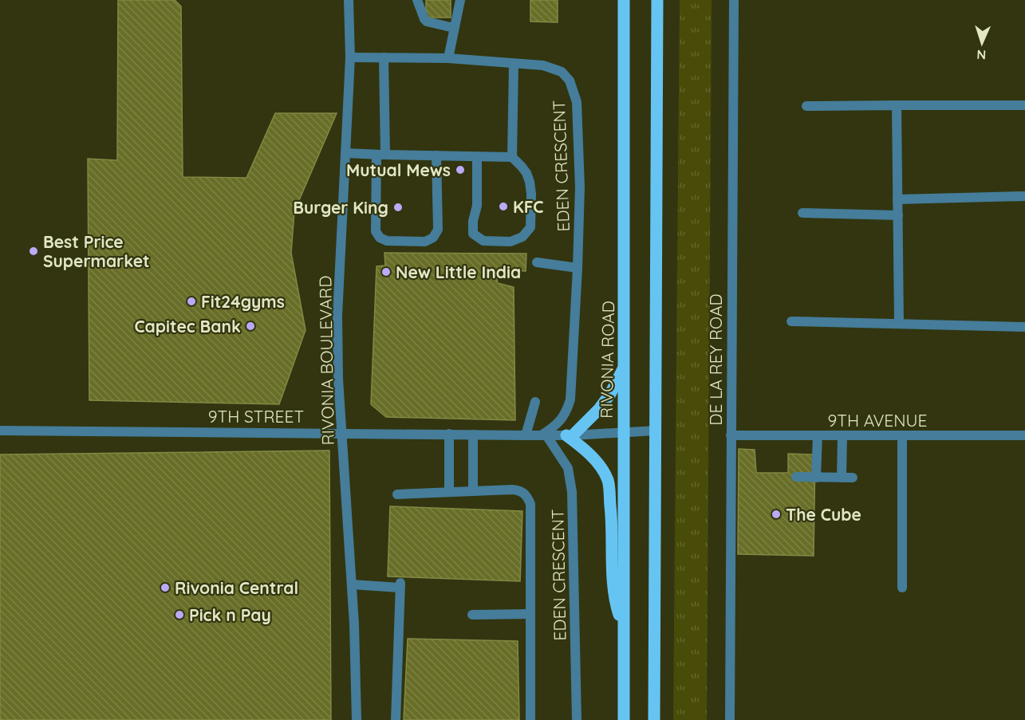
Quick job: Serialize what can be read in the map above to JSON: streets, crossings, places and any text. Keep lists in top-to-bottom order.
{
  "streets": {
    "main road": ["RIVONIA ROAD"],
    "street": [
      "EDEN CRESCENT",
      "DE LA REY ROAD",
      "RIVONIA BOULEVARD",
      "9TH STREET",
      "9TH AVENUE"
    ]
  },
  "crossings": [
    ["EDEN CRESCENT", "RIVONIA BOULEVARD"],
    ["EDEN CRESCENT", "9TH STREET"],
    ["RIVONIA ROAD", "9TH STREET"],
    ["DE LA REY ROAD", "9TH AVENUE"],
    ["RIVONIA BOULEVARD", "9TH STREET"]
  ],
  "places": [
    "Mutual Mews",
    "KFC",
    "Burger King",
    "Best Price Supermarket",
    "New Little India",
    "Fit24gyms",
    "Capitec Bank",
    "The Cube",
    "Rivonia Central",
    "Pick n Pay"
  ],
  "north": "bottom"
}
